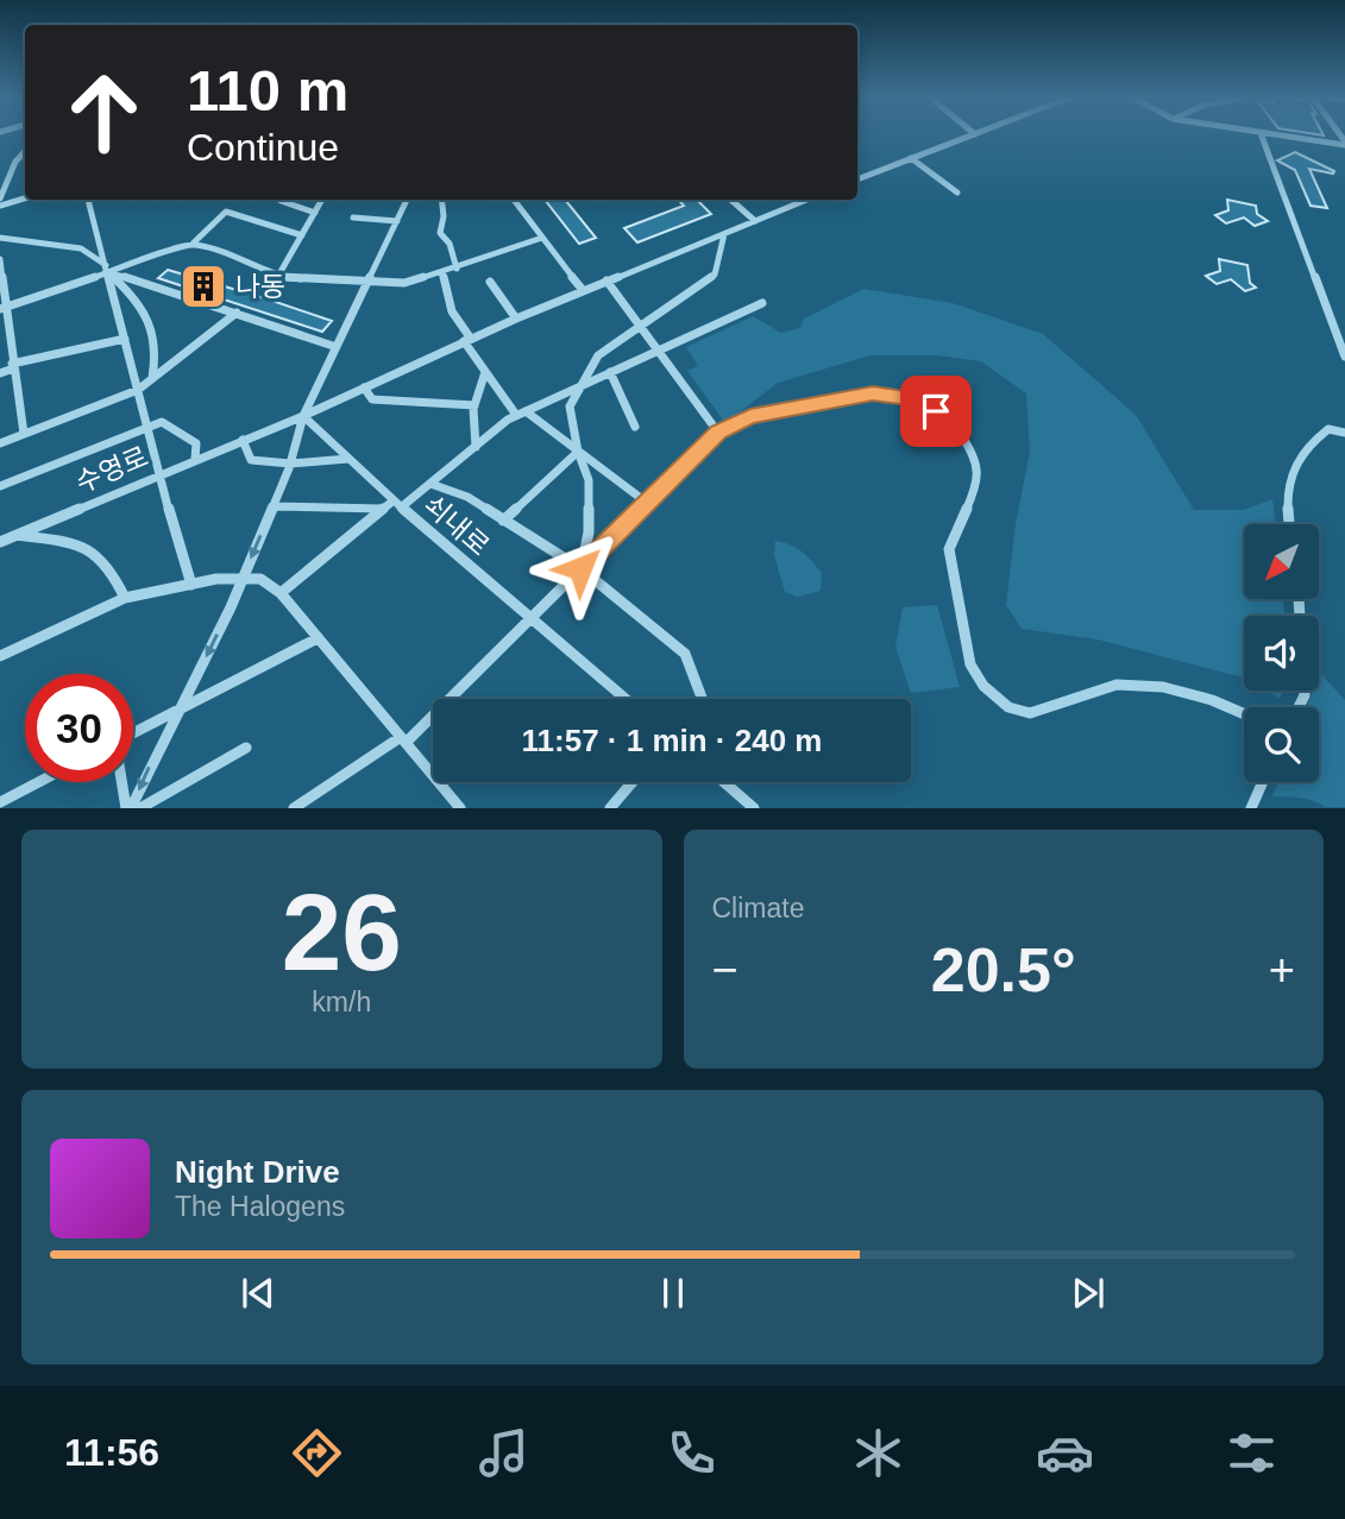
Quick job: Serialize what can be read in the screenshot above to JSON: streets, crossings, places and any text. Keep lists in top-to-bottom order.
{
  "streets": {
    "street": ["수영로", "쇠내로"]
  },
  "crossings": [
    ["수영로", "쇠내로"]
  ],
  "places": {
    "building": ["나동"]
  },
  "north": "bottom left",
  "page": {
    "turn": ["110 m", "Continue"],
    "limit": "30",
    "trip": "11:57 · 1 min · 240 m",
    "tile": [
      ["26", "km/h"],
      "Climate"
    ],
    "heat": ["−", "20.5°", "+"],
    "song": ["Night Drive", "The Halogens"],
    "tabs": "11:56"
  }
}
